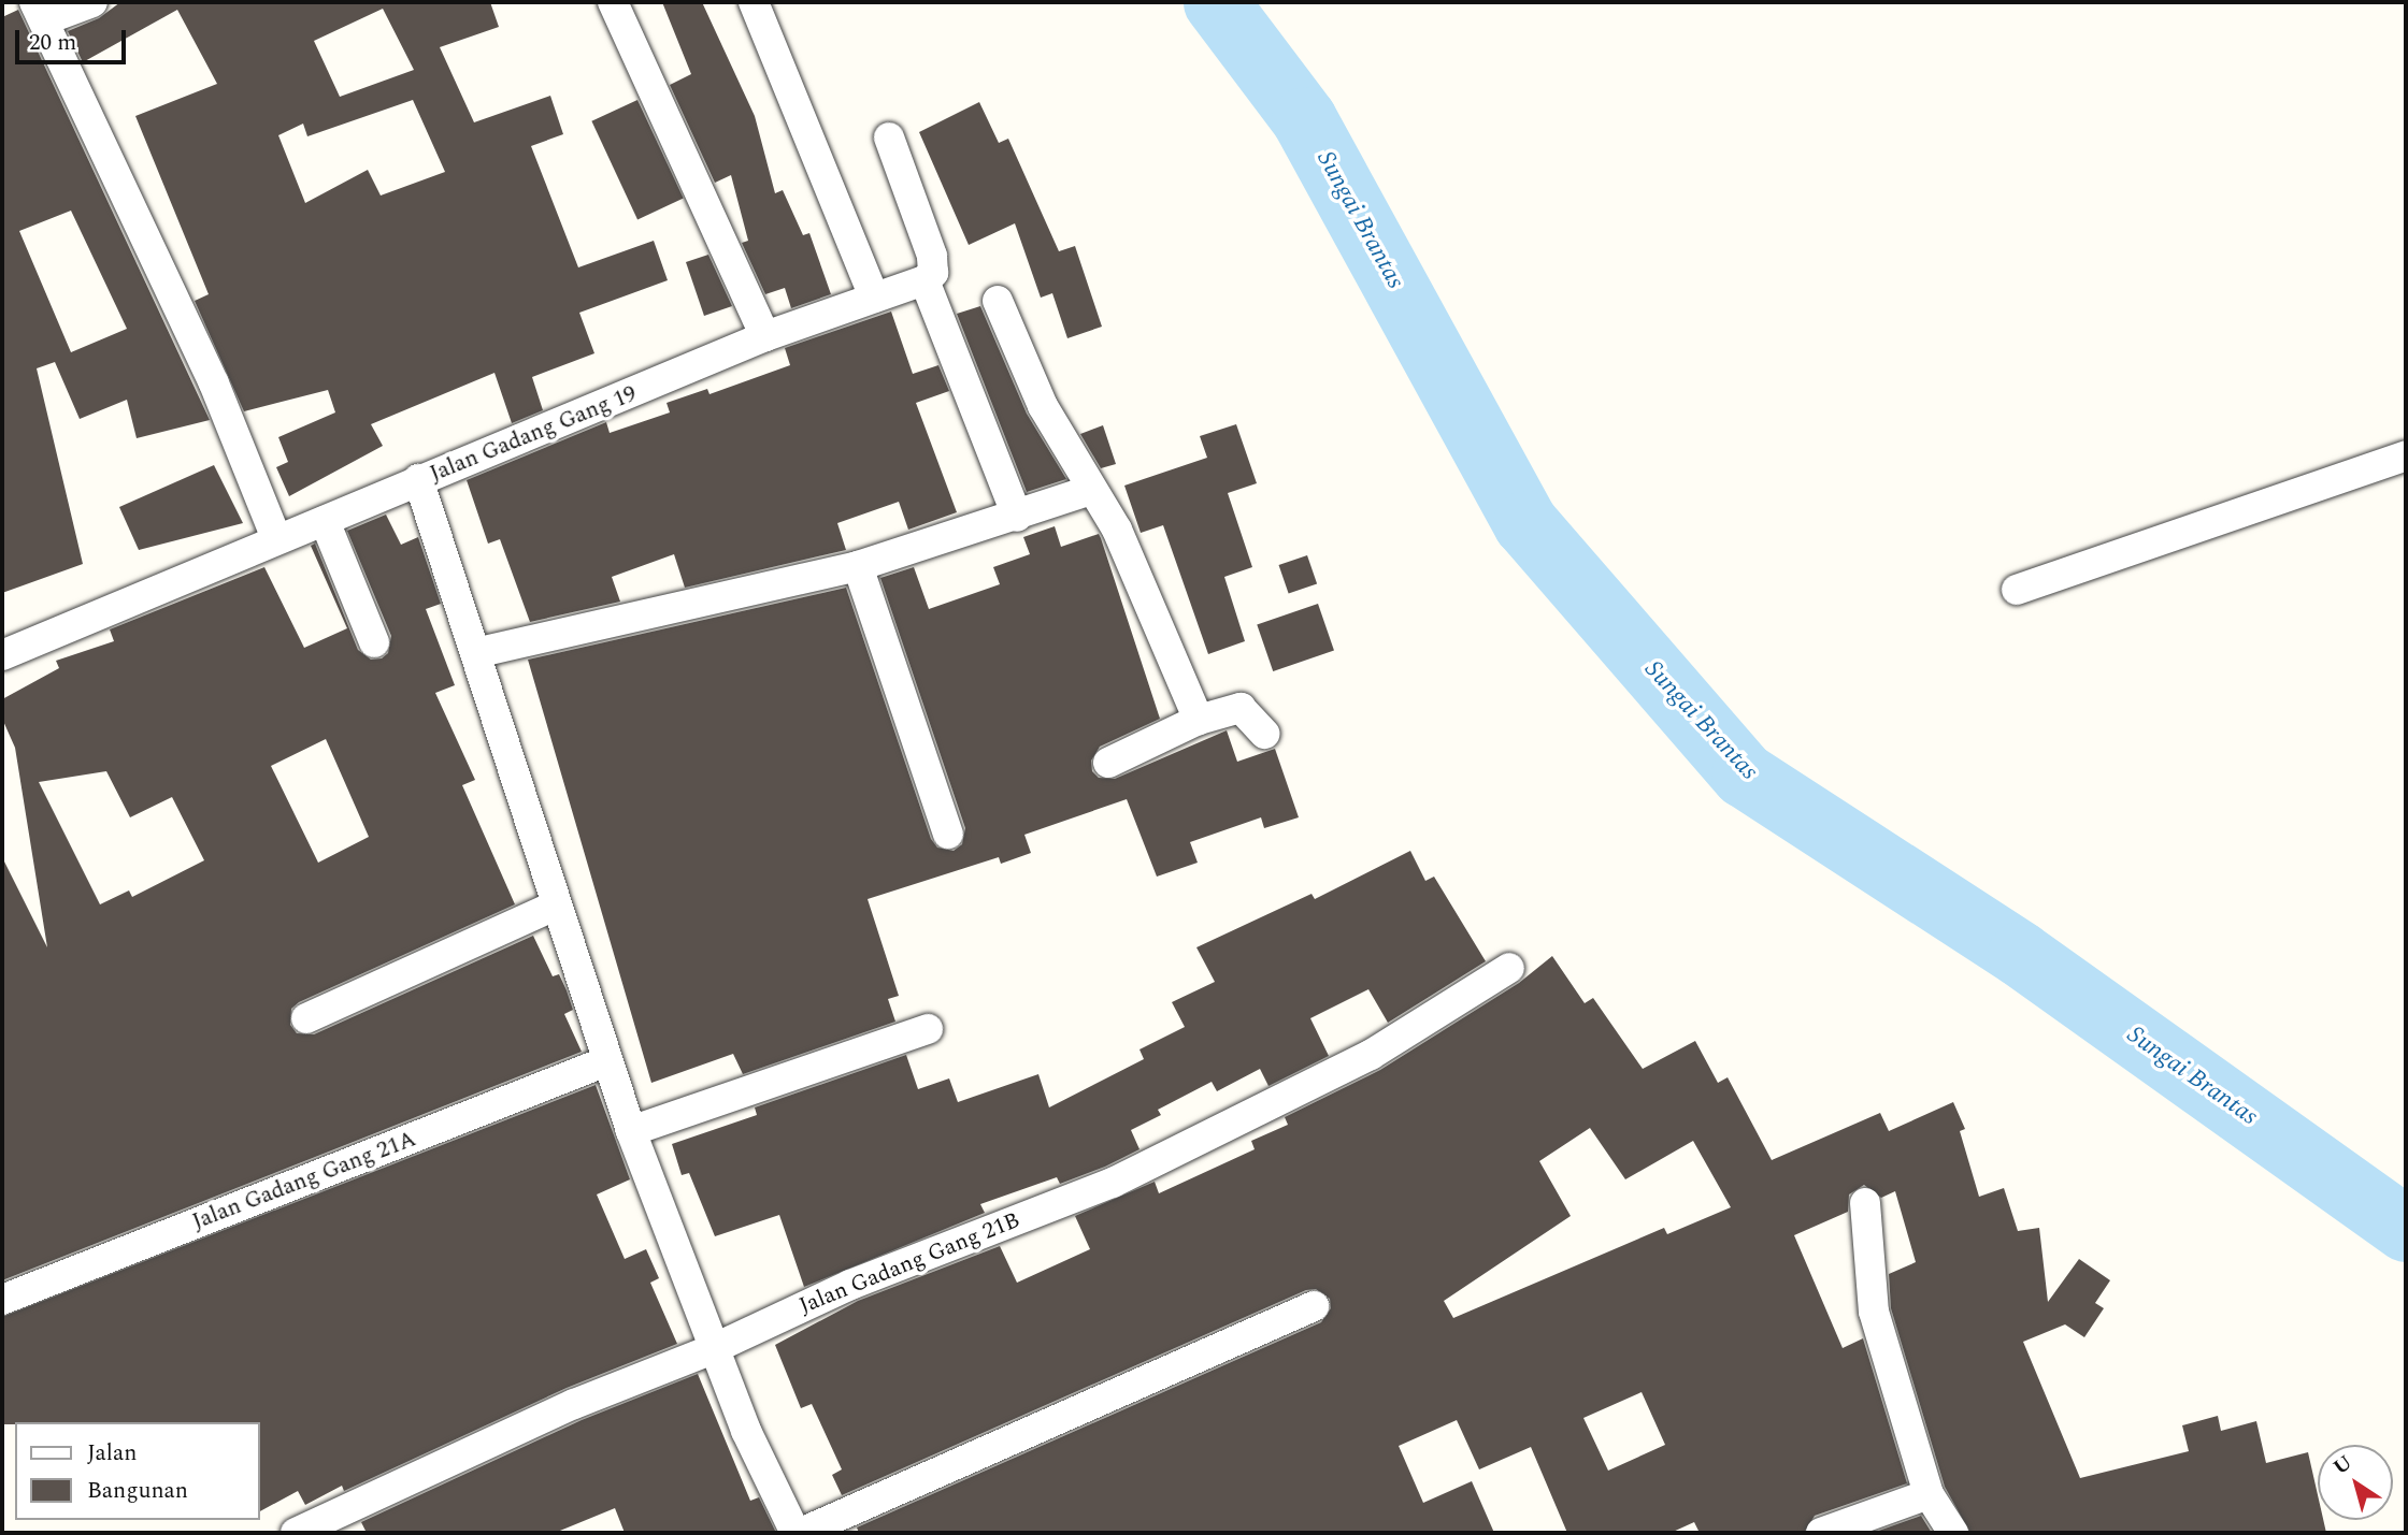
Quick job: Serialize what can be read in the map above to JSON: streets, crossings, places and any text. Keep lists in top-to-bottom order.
{
  "streets": {
    "street": ["Jalan Gadang Gang 19", "Jalan Gadang Gang 21A", "Jalan Gadang Gang 21B"]
  },
  "water": ["Sungai Brantas"],
  "legend": ["Jalan", "Bangunan"],
  "scale_bar": "20 m",
  "north": "top left"
}
